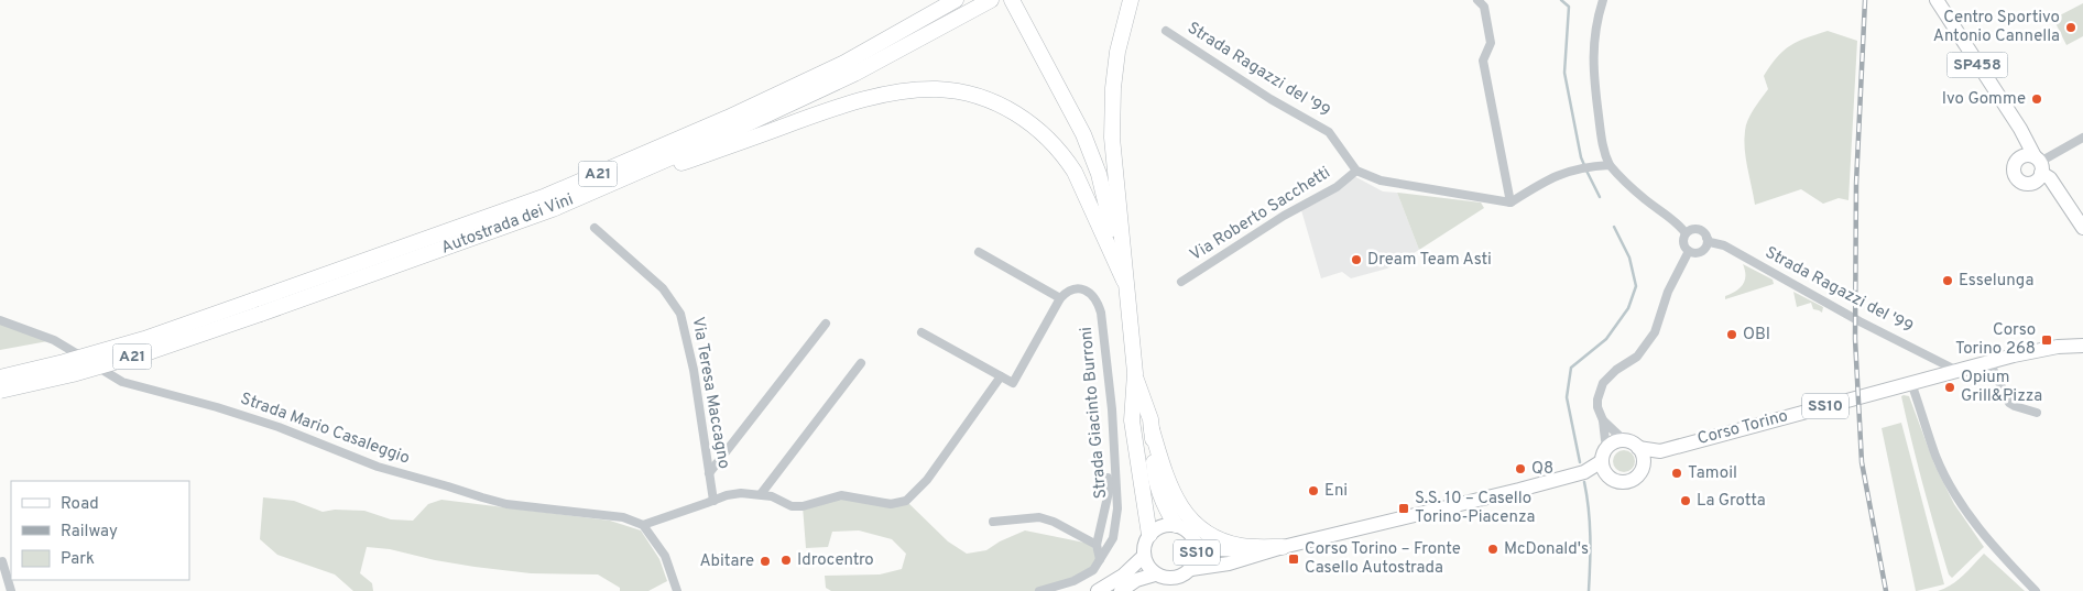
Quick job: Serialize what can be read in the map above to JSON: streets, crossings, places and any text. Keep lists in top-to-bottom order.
{
  "streets": {
    "highway": ["A21", "Autostrada dei Vini"],
    "main road": ["SP458", "SS10", "Corso Torino"],
    "street": [
      "Strada Ragazzi del '99",
      "Via Roberto Sacchetti",
      "Via Teresa Maccagno",
      "Strada Giacinto Burroni",
      "Strada Mario Casaleggio"
    ]
  },
  "crossings": [
    ["Strada Ragazzi del '99", "Via Roberto Sacchetti"],
    ["Strada Ragazzi del '99", "Corso Torino"]
  ],
  "places": {
    "other": [
      "Centro Sportivo Antonio Cannella",
      "Ivo Gomme",
      "Dream Team Asti",
      "Esselunga",
      "OBI",
      "Opium Grill&Pizza",
      "Q8",
      "Tamoil",
      "Eni",
      "La Grotta",
      "McDonald's",
      "Idrocentro",
      "Abitare"
    ],
    "transit": ["Corso Torino 268", "S.S. 10 – Casello Torino-Piacenza", "Corso Torino – Fronte Casello Autostrada"]
  },
  "legend": ["Road", "Railway", "Park"]
}
